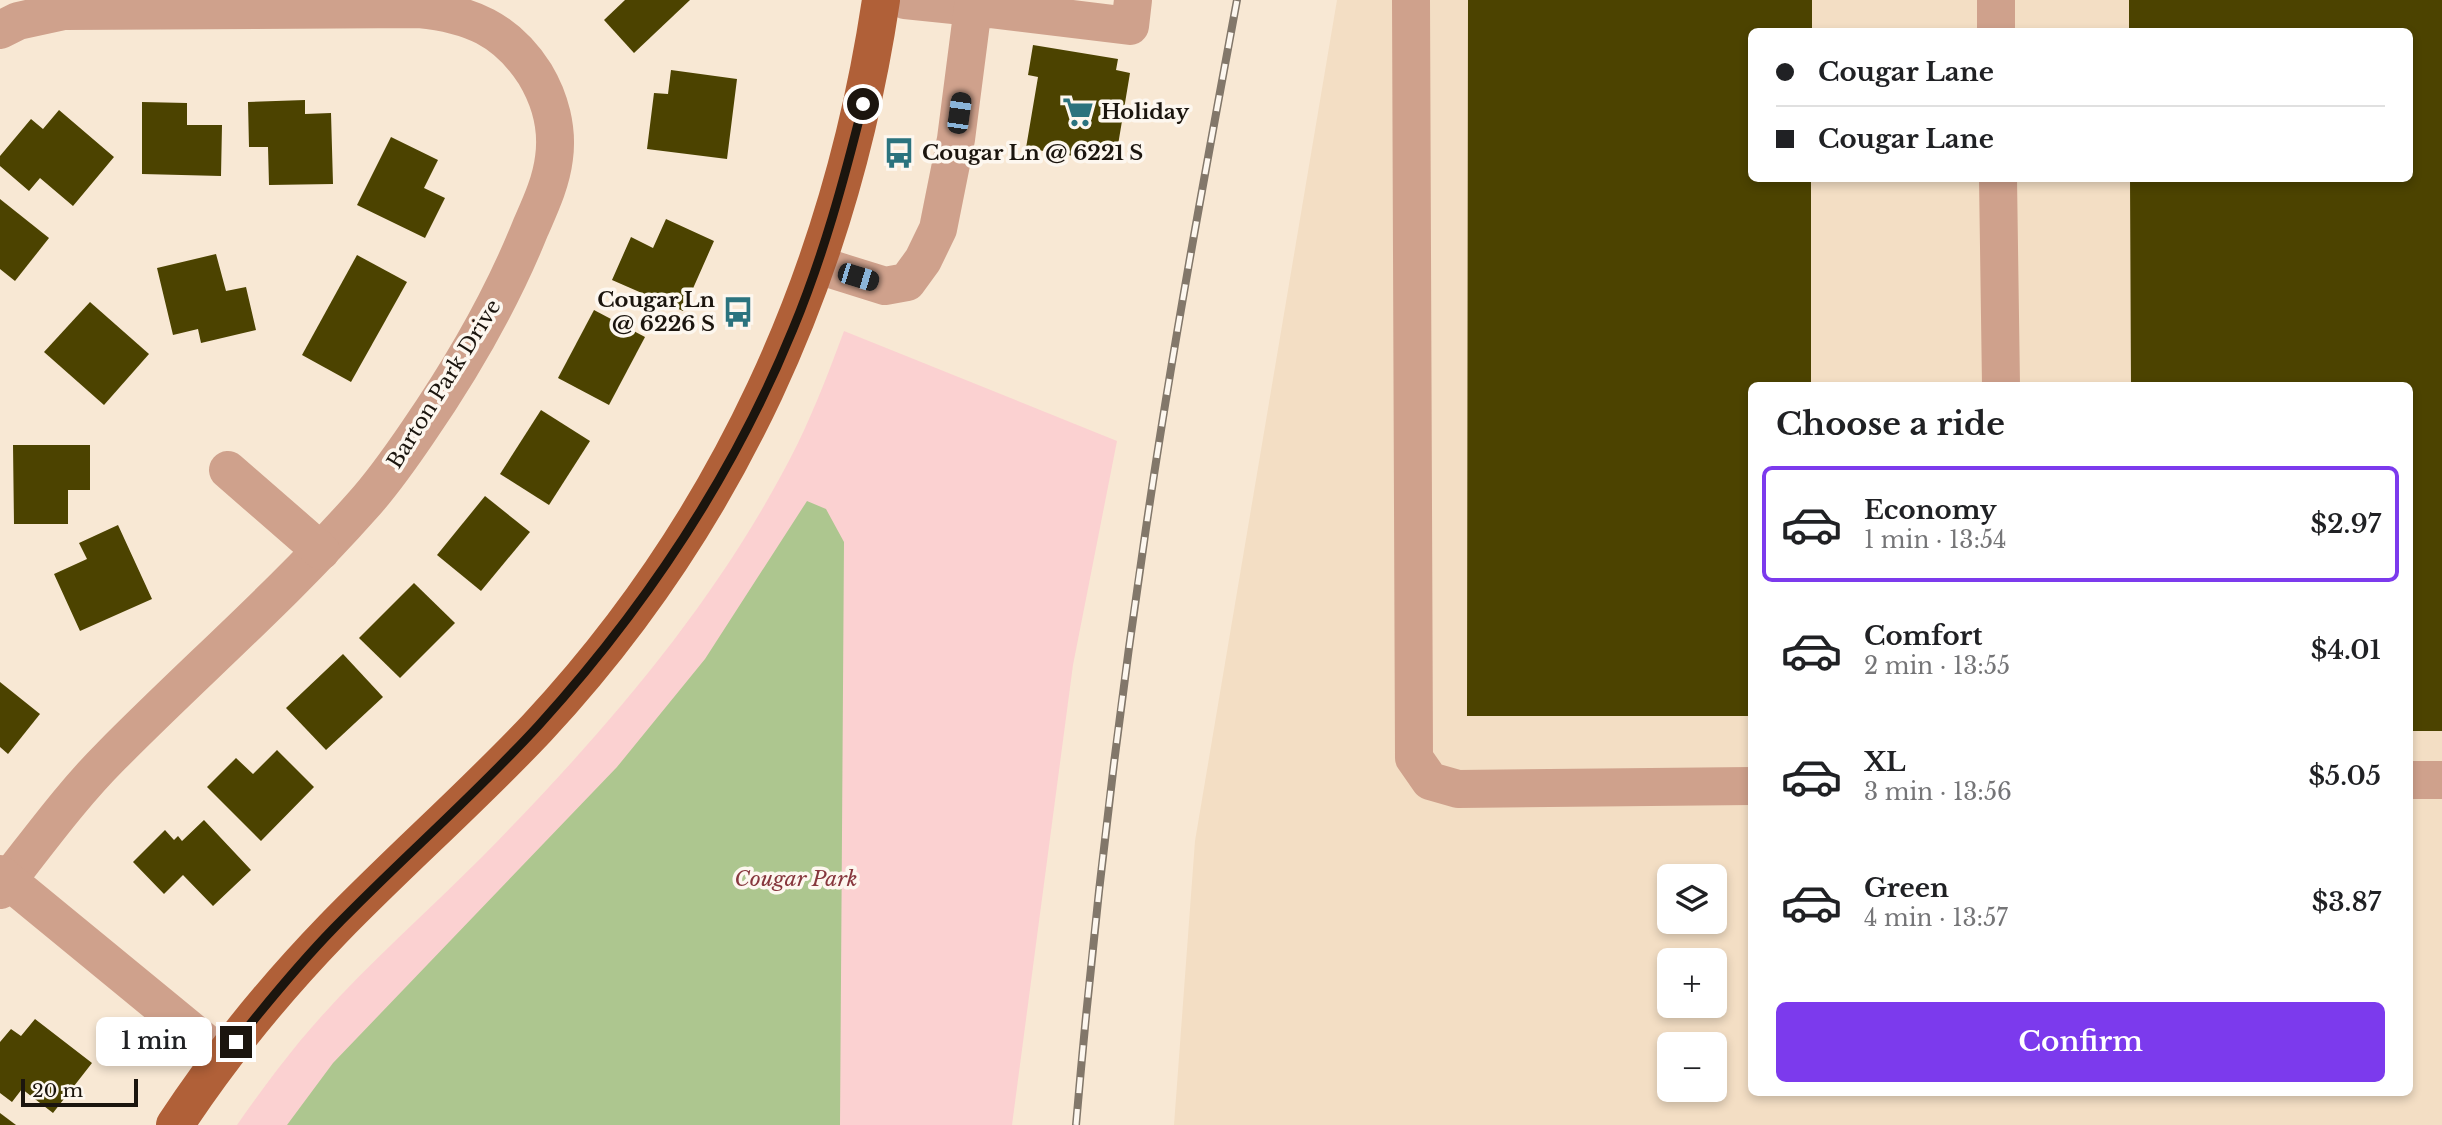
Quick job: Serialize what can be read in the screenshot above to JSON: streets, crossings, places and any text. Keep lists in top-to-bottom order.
{
  "streets": {
    "street": ["Barton Park Drive"]
  },
  "parks": ["Cougar Park"],
  "places": {
    "supermarket": ["Holiday"],
    "bus stop": ["Cougar Ln @ 6221 S", "Cougar Ln @ 6226 S"]
  },
  "scale_bar": "20 m",
  "page": {
    "banner": ["Cougar Lane", "Cougar Lane"],
    "heading": "Choose a ride",
    "list": [
      {
        "name": "Economy",
        "note": "1 min · 13:54",
        "value": "$2.97"
      },
      {
        "name": "Comfort",
        "note": "2 min · 13:55",
        "value": "$4.01"
      },
      {
        "name": "XL",
        "note": "3 min · 13:56",
        "value": "$5.05"
      },
      {
        "name": "Green",
        "note": "4 min · 13:57",
        "value": "$3.87"
      }
    ],
    "map_buttons": ["+", "−"],
    "buttons": "Confirm",
    "bubble": "1 min",
    "scale": "20 m"
  }
}
